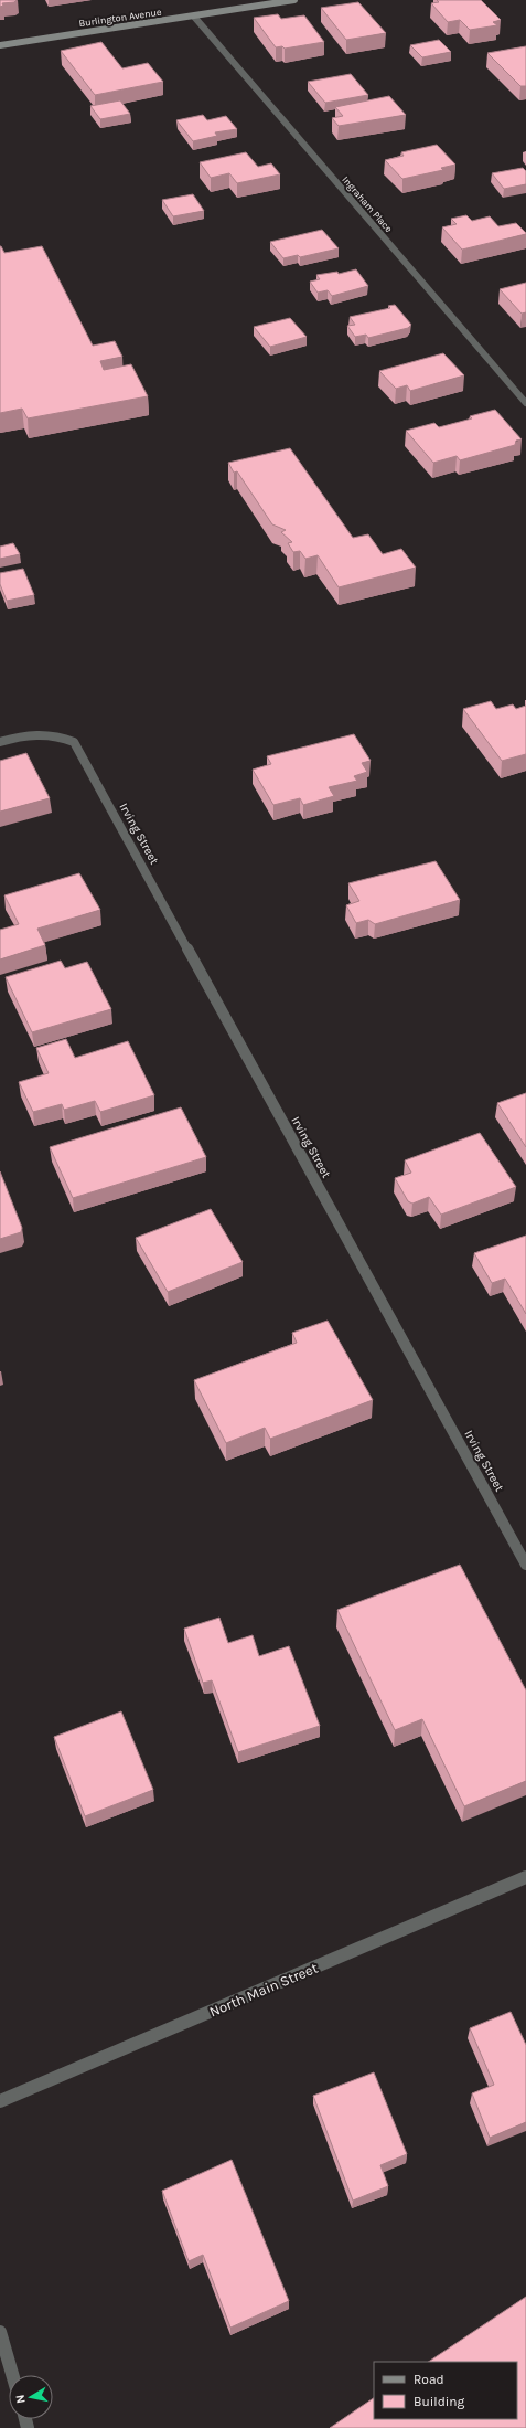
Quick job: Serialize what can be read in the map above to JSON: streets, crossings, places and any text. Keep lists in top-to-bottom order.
{
  "streets": {
    "main road": ["Burlington Avenue"],
    "street": ["Ingraham Place", "Irving Street", "North Main Street"]
  },
  "crossings": [
    ["Burlington Avenue", "Ingraham Place"]
  ],
  "legend": ["Road", "Building"],
  "north": "left"
}
